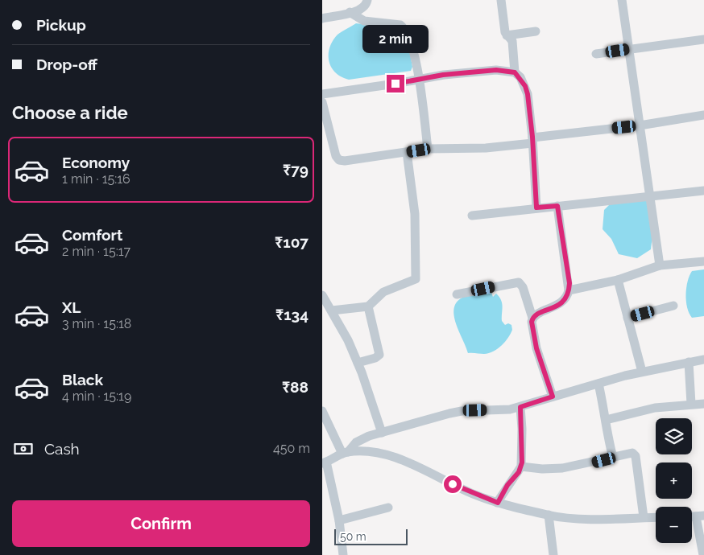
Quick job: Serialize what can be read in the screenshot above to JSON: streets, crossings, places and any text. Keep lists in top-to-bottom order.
{
  "scale_bar": "50 m",
  "page": {
    "banner": ["Pickup", "Drop-off"],
    "bubble": "2 min",
    "heading": "Choose a ride",
    "list": [
      {
        "name": "Economy",
        "note": "1 min · 15:16",
        "value": "₹79"
      },
      {
        "name": "Comfort",
        "note": "2 min · 15:17",
        "value": "₹107"
      },
      {
        "name": "XL",
        "note": "3 min · 15:18",
        "value": "₹134"
      },
      {
        "name": "Black",
        "note": "4 min · 15:19",
        "value": "₹88"
      }
    ],
    "map_buttons": ["+", "−"],
    "pay": ["Cash", "450 m"],
    "buttons": "Confirm",
    "scale": "50 m"
  }
}
